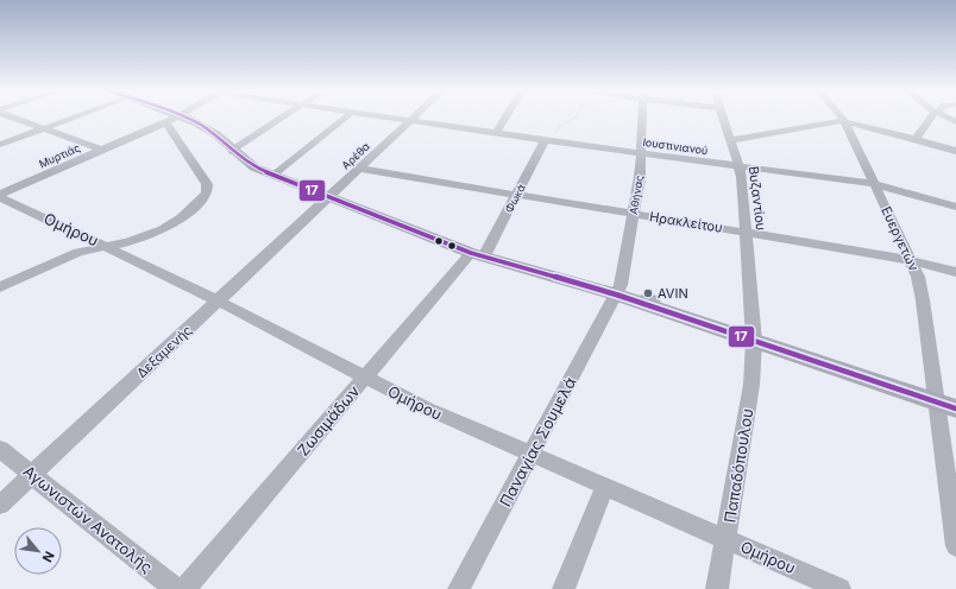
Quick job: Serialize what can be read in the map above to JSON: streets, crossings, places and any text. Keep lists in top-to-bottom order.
{
  "streets": {
    "street": [
      "Ιουστινιανού",
      "Μυρτιάς",
      "Αρέθα",
      "Αθήνας",
      "Φωκά",
      "Βυζαντίου",
      "Ηρακλείτου",
      "Ομήρου",
      "Ευεργετών",
      "Δεξαμενής",
      "Ζωσιμάδων",
      "Παναγίας Σουμελά",
      "Παπαδόπουλου",
      "Αγωνιστών Ανατολής"
    ]
  },
  "crossings": [
    ["Ιουστινιανού", "Αρέθα"],
    ["Ιουστινιανού", "Αθήνας"],
    ["Ιουστινιανού", "Φωκά"],
    ["Ιουστινιανού", "Βυζαντίου"],
    ["Ιουστινιανού", "Ευεργετών"],
    ["Μυρτιάς", "Ομήρου"],
    ["Αρέθα", "Ηρακλείτου"],
    ["Αρέθα", "Δεξαμενής"],
    ["Αθήνας", "Ηρακλείτου"],
    ["Αθήνας", "Παναγίας Σουμελά"],
    ["Φωκά", "Ηρακλείτου"],
    ["Φωκά", "Ζωσιμάδων"],
    ["Βυζαντίου", "Ηρακλείτου"],
    ["Βυζαντίου", "Παπαδόπουλου"],
    ["Ηρακλείτου", "Ευεργετών"],
    ["Ομήρου", "Δεξαμενής"],
    ["Ομήρου", "Ζωσιμάδων"],
    ["Ομήρου", "Παναγίας Σουμελά"],
    ["Ομήρου", "Παπαδόπουλου"],
    ["Δεξαμενής", "Αγωνιστών Ανατολής"]
  ],
  "places": ["AVIN"],
  "lines": ["transit line 17"],
  "north": "bottom right"
}
